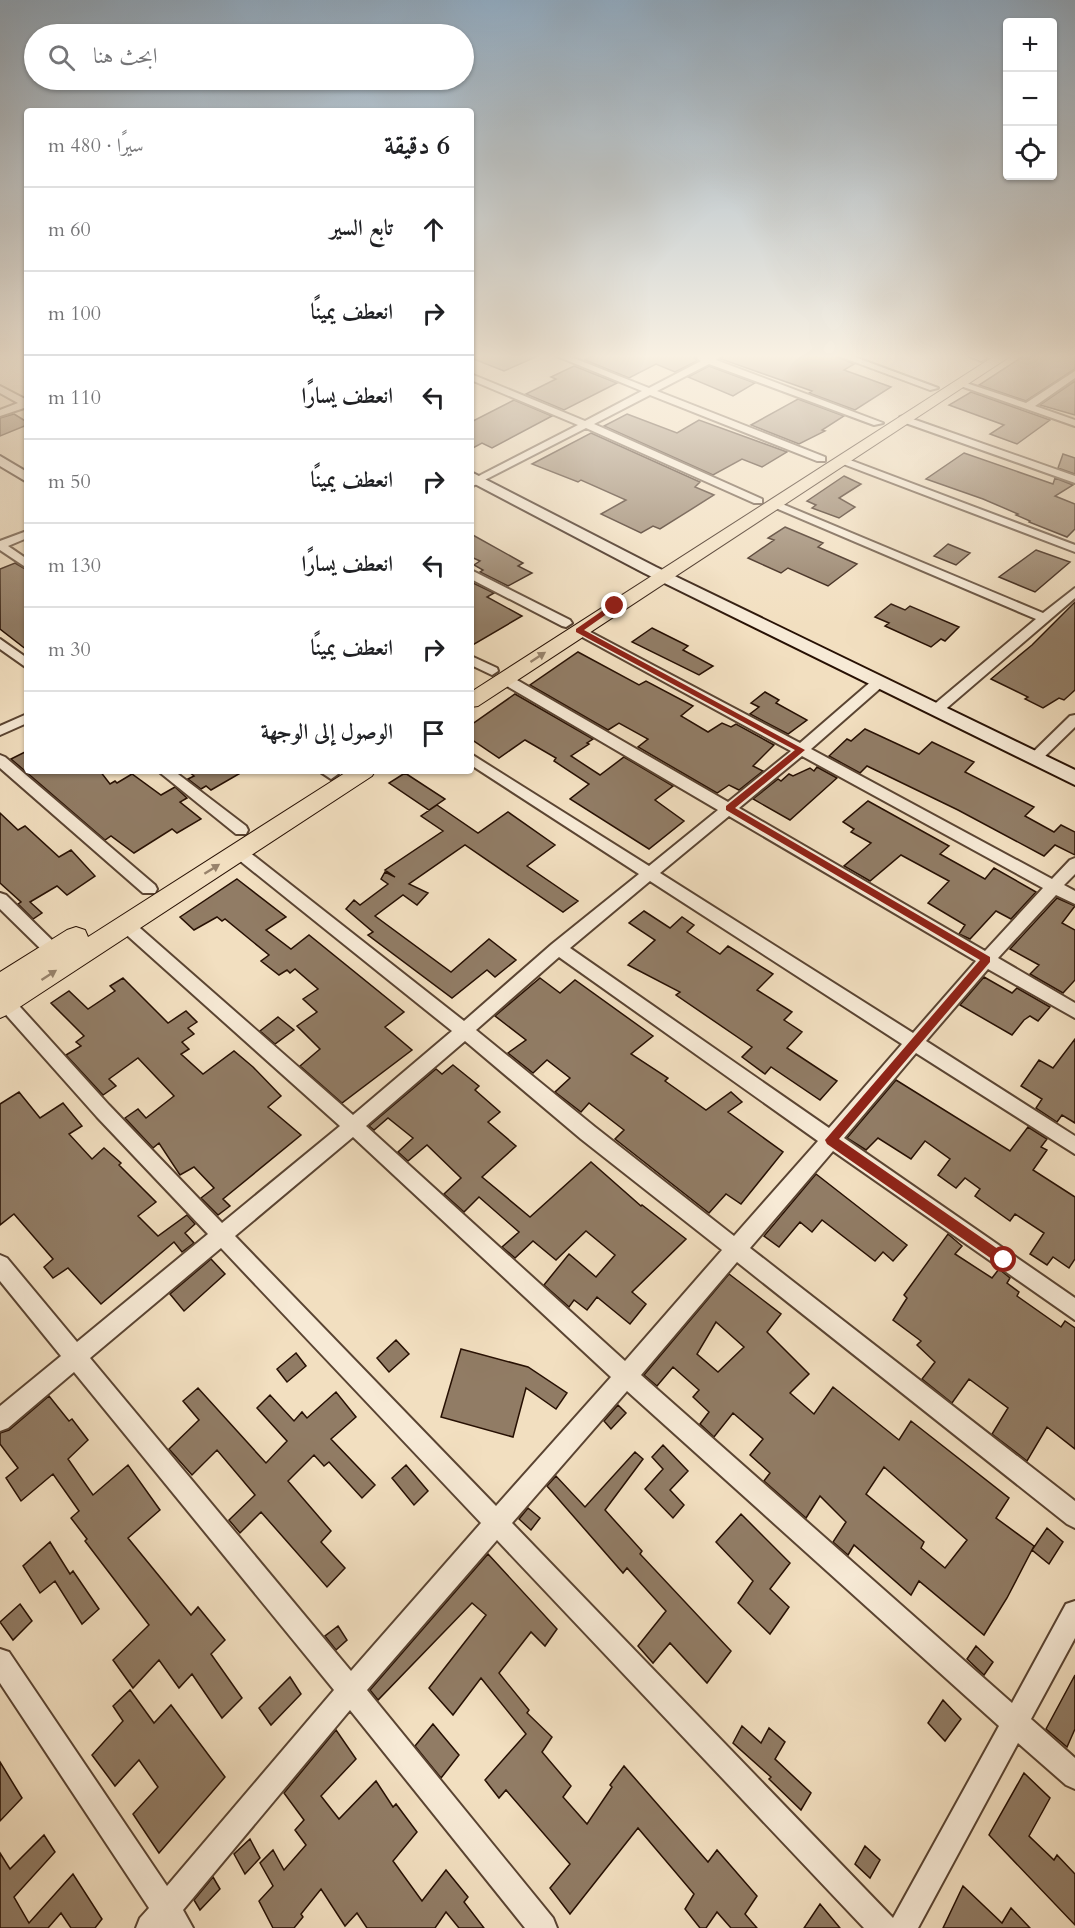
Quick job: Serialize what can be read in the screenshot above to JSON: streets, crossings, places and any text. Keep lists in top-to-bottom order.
{
  "page": {
    "map_buttons": ["+", "−"],
    "search": "ابحث هنا",
    "heading": ["6 دقيقة", "سيرًا · 480 m"],
    "list": [
      ["تابع السير", "60 m"],
      ["انعطف يمينًا", "100 m"],
      ["انعطف يسارًا", "110 m"],
      ["انعطف يمينًا", "50 m"],
      ["انعطف يسارًا", "130 m"],
      ["انعطف يمينًا", "30 m"],
      "الوصول إلى الوجهة"
    ]
  }
}
